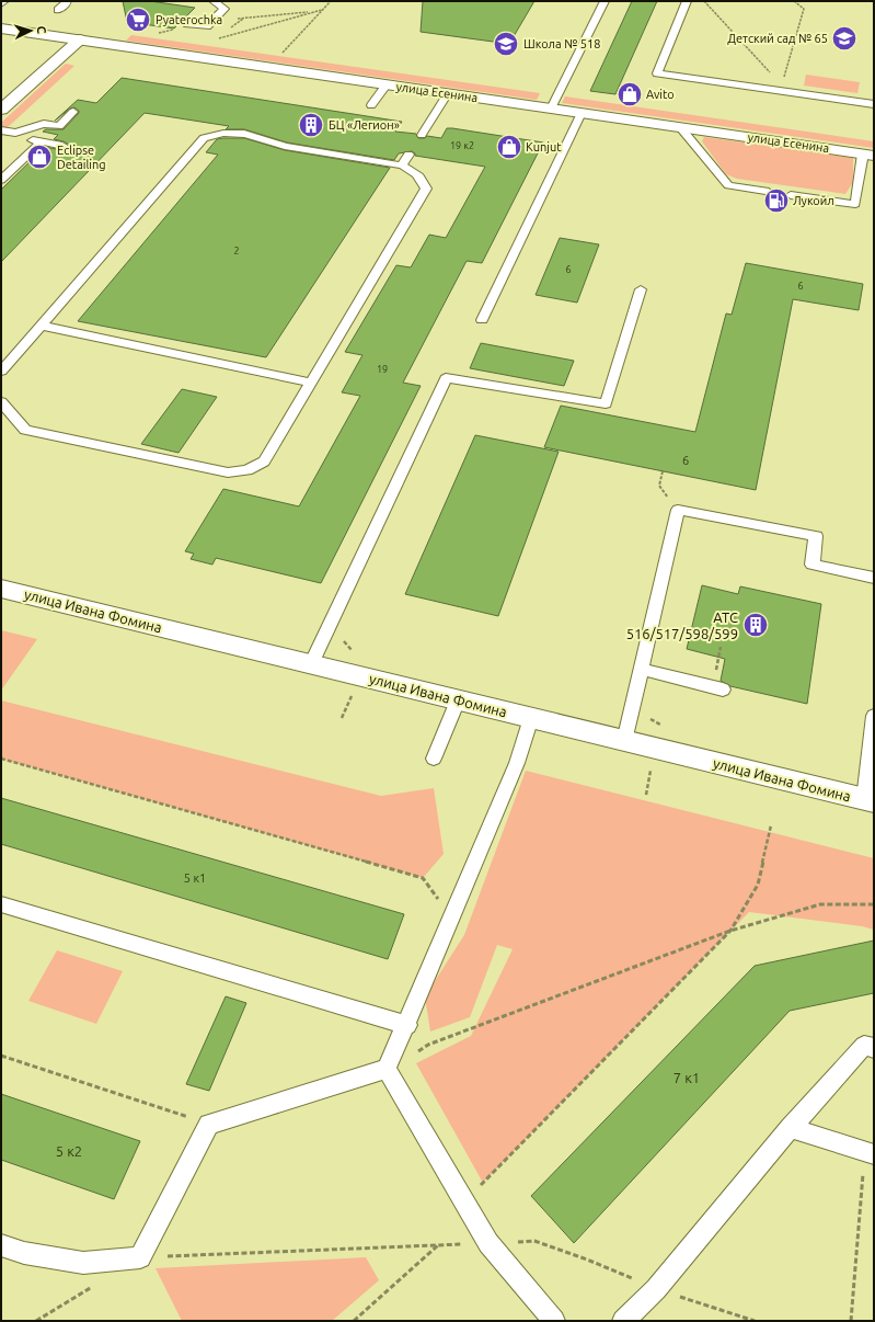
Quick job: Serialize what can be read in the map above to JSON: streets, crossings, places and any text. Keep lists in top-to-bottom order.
{
  "streets": {
    "street": ["улица Есенина", "улица Ивана Фомина"]
  },
  "places": {
    "supermarket": ["Pyaterochka"],
    "school or university": ["Детский сад № 65", "Школа № 518"],
    "shop": ["Avito", "Kunjut", "Eclipse Detailing"],
    "building": ["БЦ «Легион»", "АТС 516/517/598/599"],
    "fuel station": ["Лукойл"]
  },
  "house_numbers": [
    "19 к2",
    "2",
    "6",
    "6",
    "19",
    "6",
    "5 к1",
    "7 к1",
    "5 к2"
  ],
  "north": "right"
}
